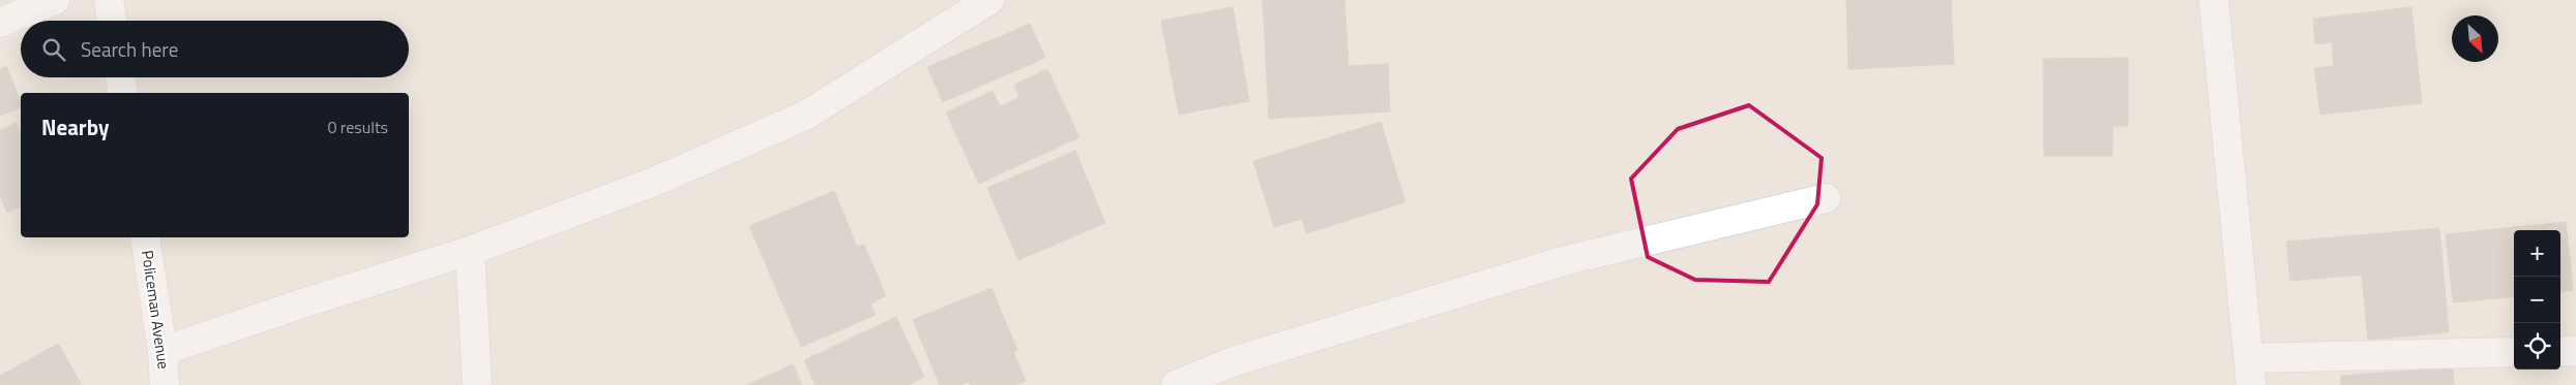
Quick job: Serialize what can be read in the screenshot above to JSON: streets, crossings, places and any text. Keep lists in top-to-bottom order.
{
  "streets": {
    "street": ["Policeman Avenue"]
  },
  "north": "bottom right",
  "page": {
    "search": "Search here",
    "heading": ["Nearby", "0 results"],
    "map_buttons": ["+", "−"]
  }
}
